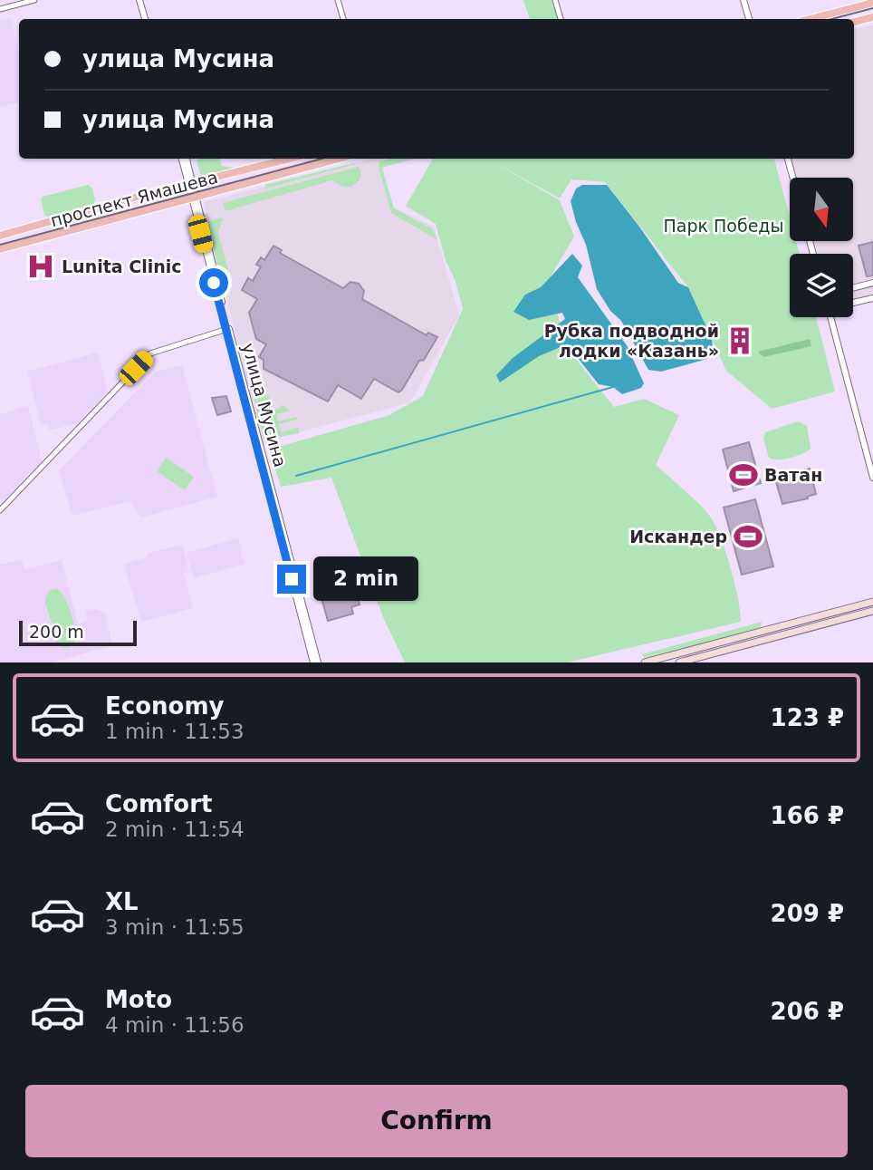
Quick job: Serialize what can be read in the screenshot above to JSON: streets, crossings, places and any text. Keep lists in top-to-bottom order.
{
  "streets": {
    "main road": ["проспект Ямашева"],
    "street": ["улица Мусина"]
  },
  "crossings": [
    ["проспект Ямашева", "улица Мусина"]
  ],
  "parks": ["Парк Победы"],
  "places": {
    "hospital": ["Lunita Clinic"],
    "building": ["Рубка подводной лодки «Казань»"],
    "sports": ["Ватан", "Искандер"]
  },
  "scale_bar": "200 m",
  "north": "bottom",
  "page": {
    "banner": ["улица Мусина", "улица Мусина"],
    "bubble": "2 min",
    "scale": "200 m",
    "list": [
      {
        "name": "Economy",
        "note": "1 min · 11:53",
        "value": "123 ₽"
      },
      {
        "name": "Comfort",
        "note": "2 min · 11:54",
        "value": "166 ₽"
      },
      {
        "name": "XL",
        "note": "3 min · 11:55",
        "value": "209 ₽"
      },
      {
        "name": "Moto",
        "note": "4 min · 11:56",
        "value": "206 ₽"
      }
    ],
    "buttons": "Confirm"
  }
}
